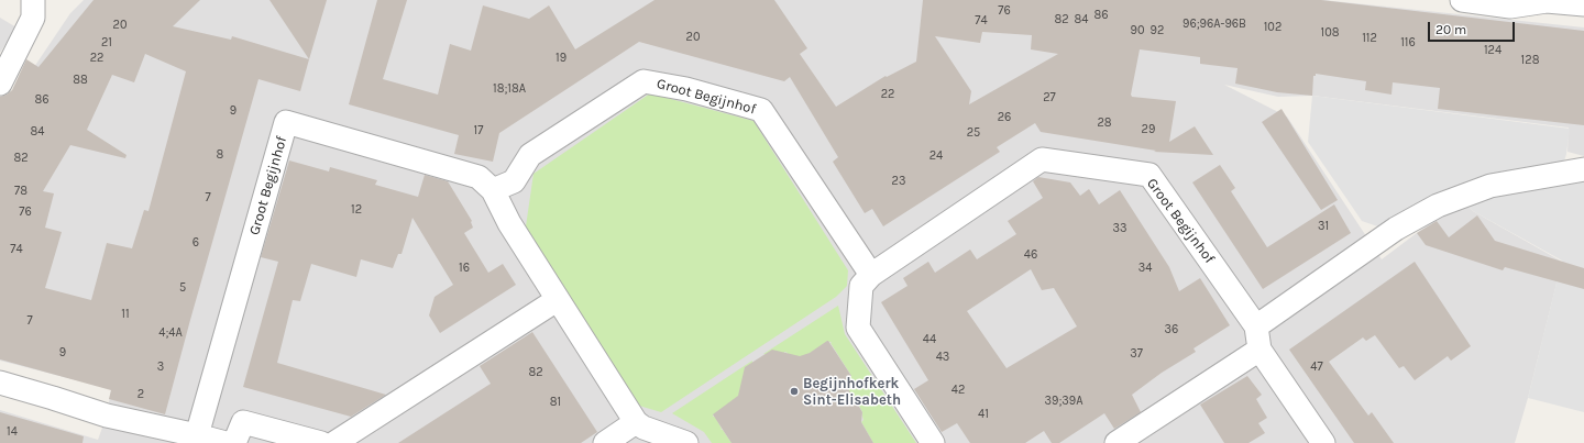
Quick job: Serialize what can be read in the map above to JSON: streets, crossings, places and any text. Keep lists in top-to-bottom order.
{
  "streets": {
    "street": ["Groot Begijnhof"]
  },
  "places": ["Begijnhofkerk Sint-Elisabeth"],
  "house_numbers": [
    "76",
    "86",
    "82",
    "84",
    "74",
    "96;96A-96B",
    "20",
    "102",
    "90",
    "92",
    "108",
    "20",
    "112",
    "21",
    "116",
    "124",
    "22",
    "19",
    "128",
    "88",
    "18;18A",
    "22",
    "27",
    "86",
    "9",
    "26",
    "28",
    "29",
    "17",
    "84",
    "25",
    "8",
    "24",
    "82",
    "23",
    "78",
    "7",
    "12",
    "76",
    "31",
    "33",
    "6",
    "74",
    "46",
    "16",
    "34",
    "5",
    "11",
    "7",
    "36",
    "4;4A",
    "44",
    "9",
    "37",
    "43",
    "3",
    "47",
    "82",
    "42",
    "2",
    "39;39A",
    "81",
    "41",
    "14"
  ],
  "scale_bar": "20 m"
}
